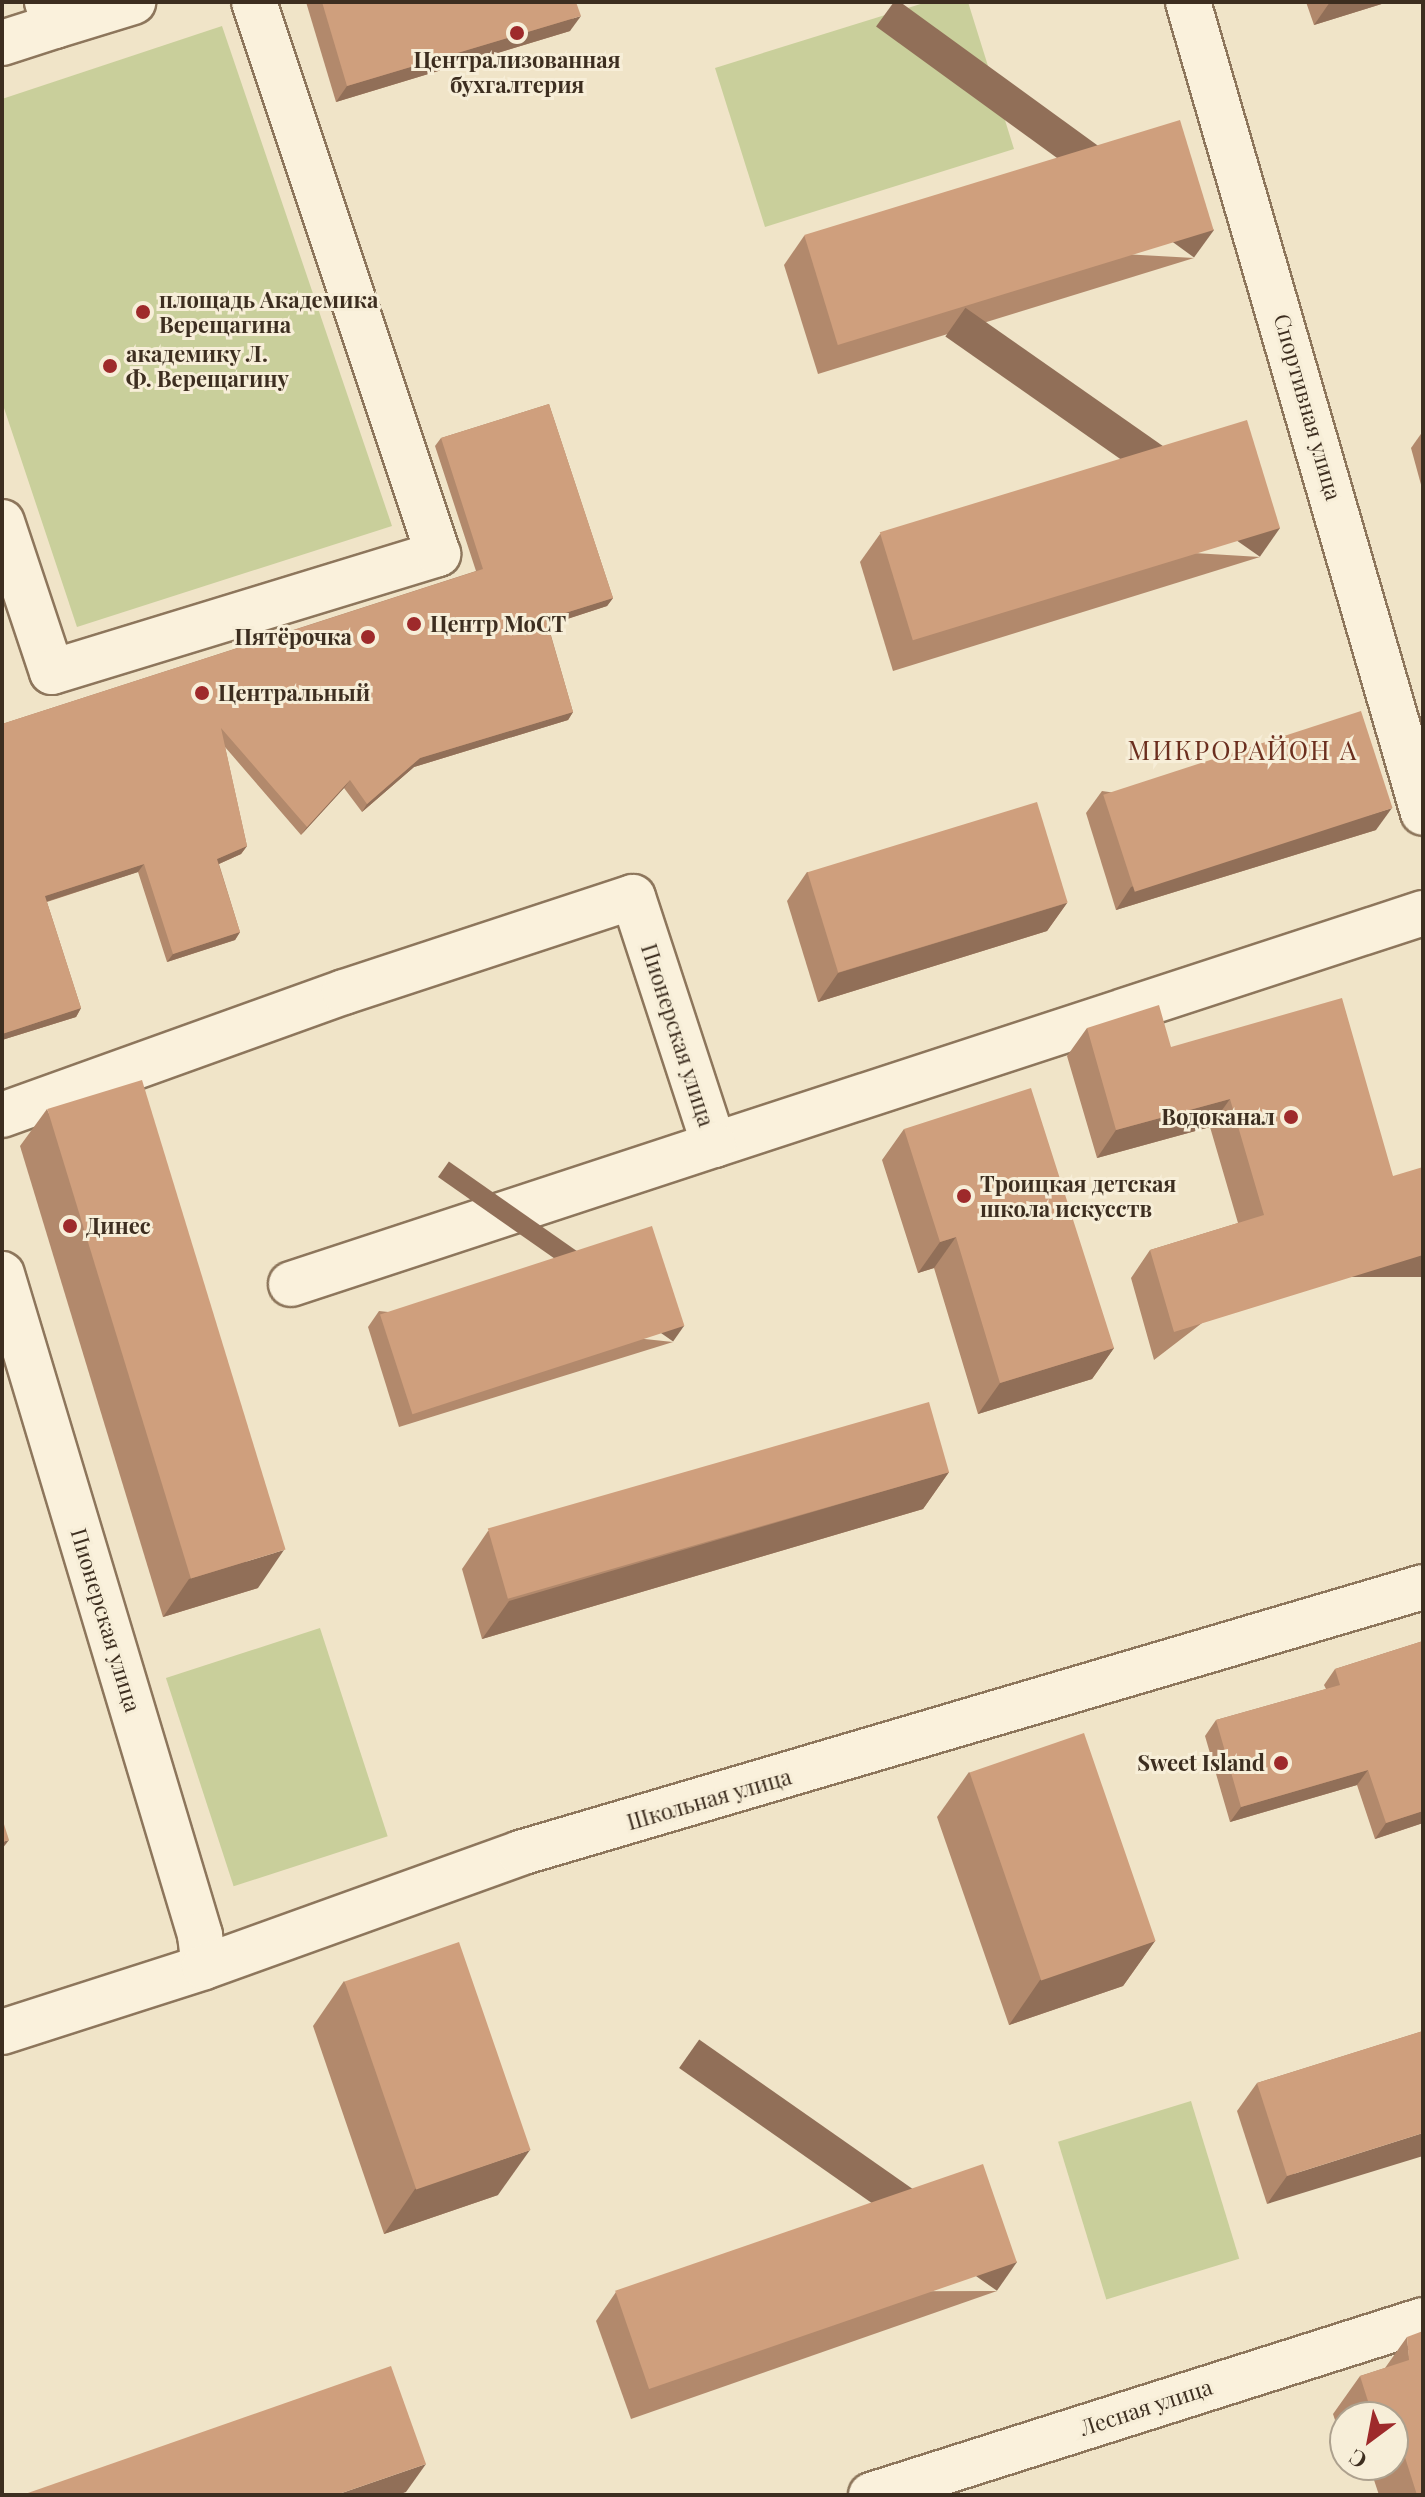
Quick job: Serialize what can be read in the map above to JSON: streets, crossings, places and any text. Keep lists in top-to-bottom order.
{
  "streets": {
    "street": [
      "Спортивная улица",
      "Пионерская улица",
      "Школьная улица",
      "Лесная улица"
    ]
  },
  "crossings": [
    ["Пионерская улица", "Школьная улица"]
  ],
  "districts": ["МИКРОРАЙОН А"],
  "places": [
    "Централизованная бухгалтерия",
    "площадь Академика Верещагина",
    "академику Л. Ф. Верещагину",
    "Центр МоСТ",
    "Пятёрочка",
    "Центральный",
    "Водоканал",
    "Троицкая детская школа искусств",
    "Динес",
    "Sweet Island"
  ],
  "north": "bottom left"
}
